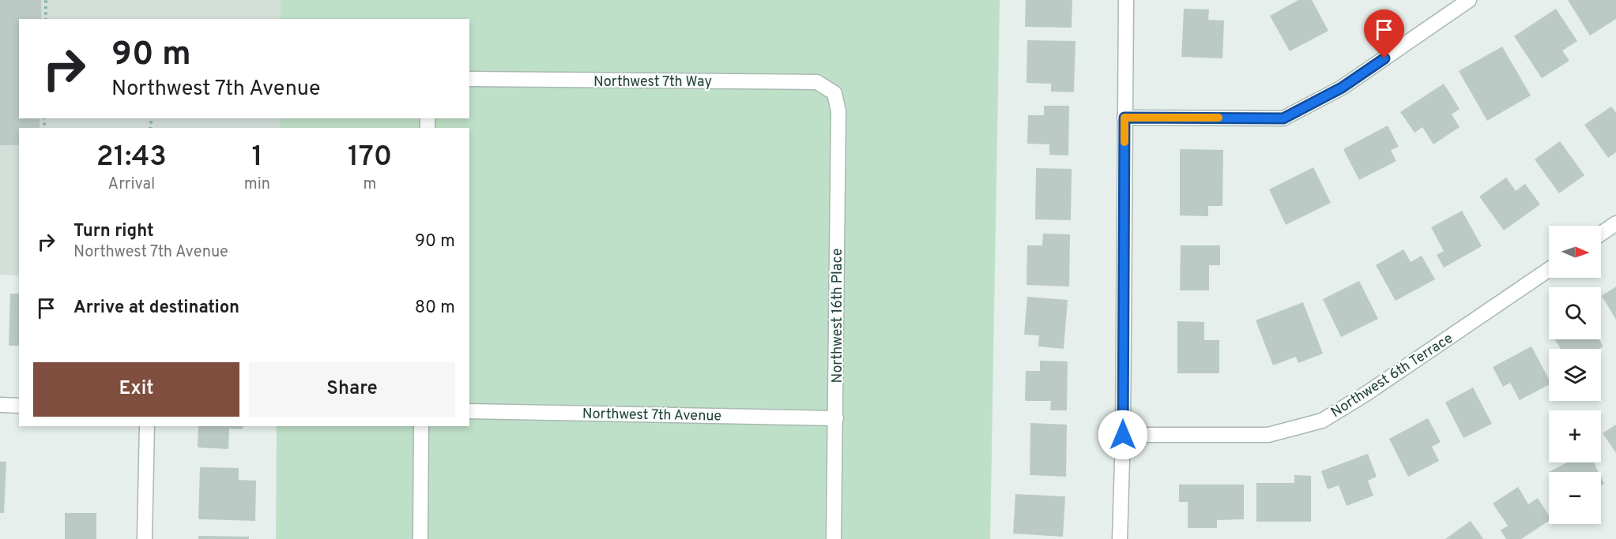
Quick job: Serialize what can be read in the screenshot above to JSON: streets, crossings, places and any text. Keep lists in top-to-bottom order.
{
  "streets": {
    "street": [
      "Northwest 7th Way",
      "Northwest 16th Place",
      "Northwest 6th Terrace",
      "Northwest 7th Avenue"
    ]
  },
  "crossings": [
    ["Northwest 7th Way", "Northwest 16th Place"],
    ["Northwest 16th Place", "Northwest 7th Avenue"]
  ],
  "north": "right",
  "page": {
    "turn": ["90 m", "Northwest 7th Avenue"],
    "eta": [
      "21:43",
      "Arrival",
      "1",
      "min",
      "170",
      "m"
    ],
    "list": [
      {
        "name": "Turn right",
        "note": "Northwest 7th Avenue",
        "value": "90 m"
      },
      {
        "name": "Arrive at destination",
        "value": "80 m"
      }
    ],
    "map_buttons": ["+", "−"],
    "buttons": ["Exit", "Share"]
  }
}
